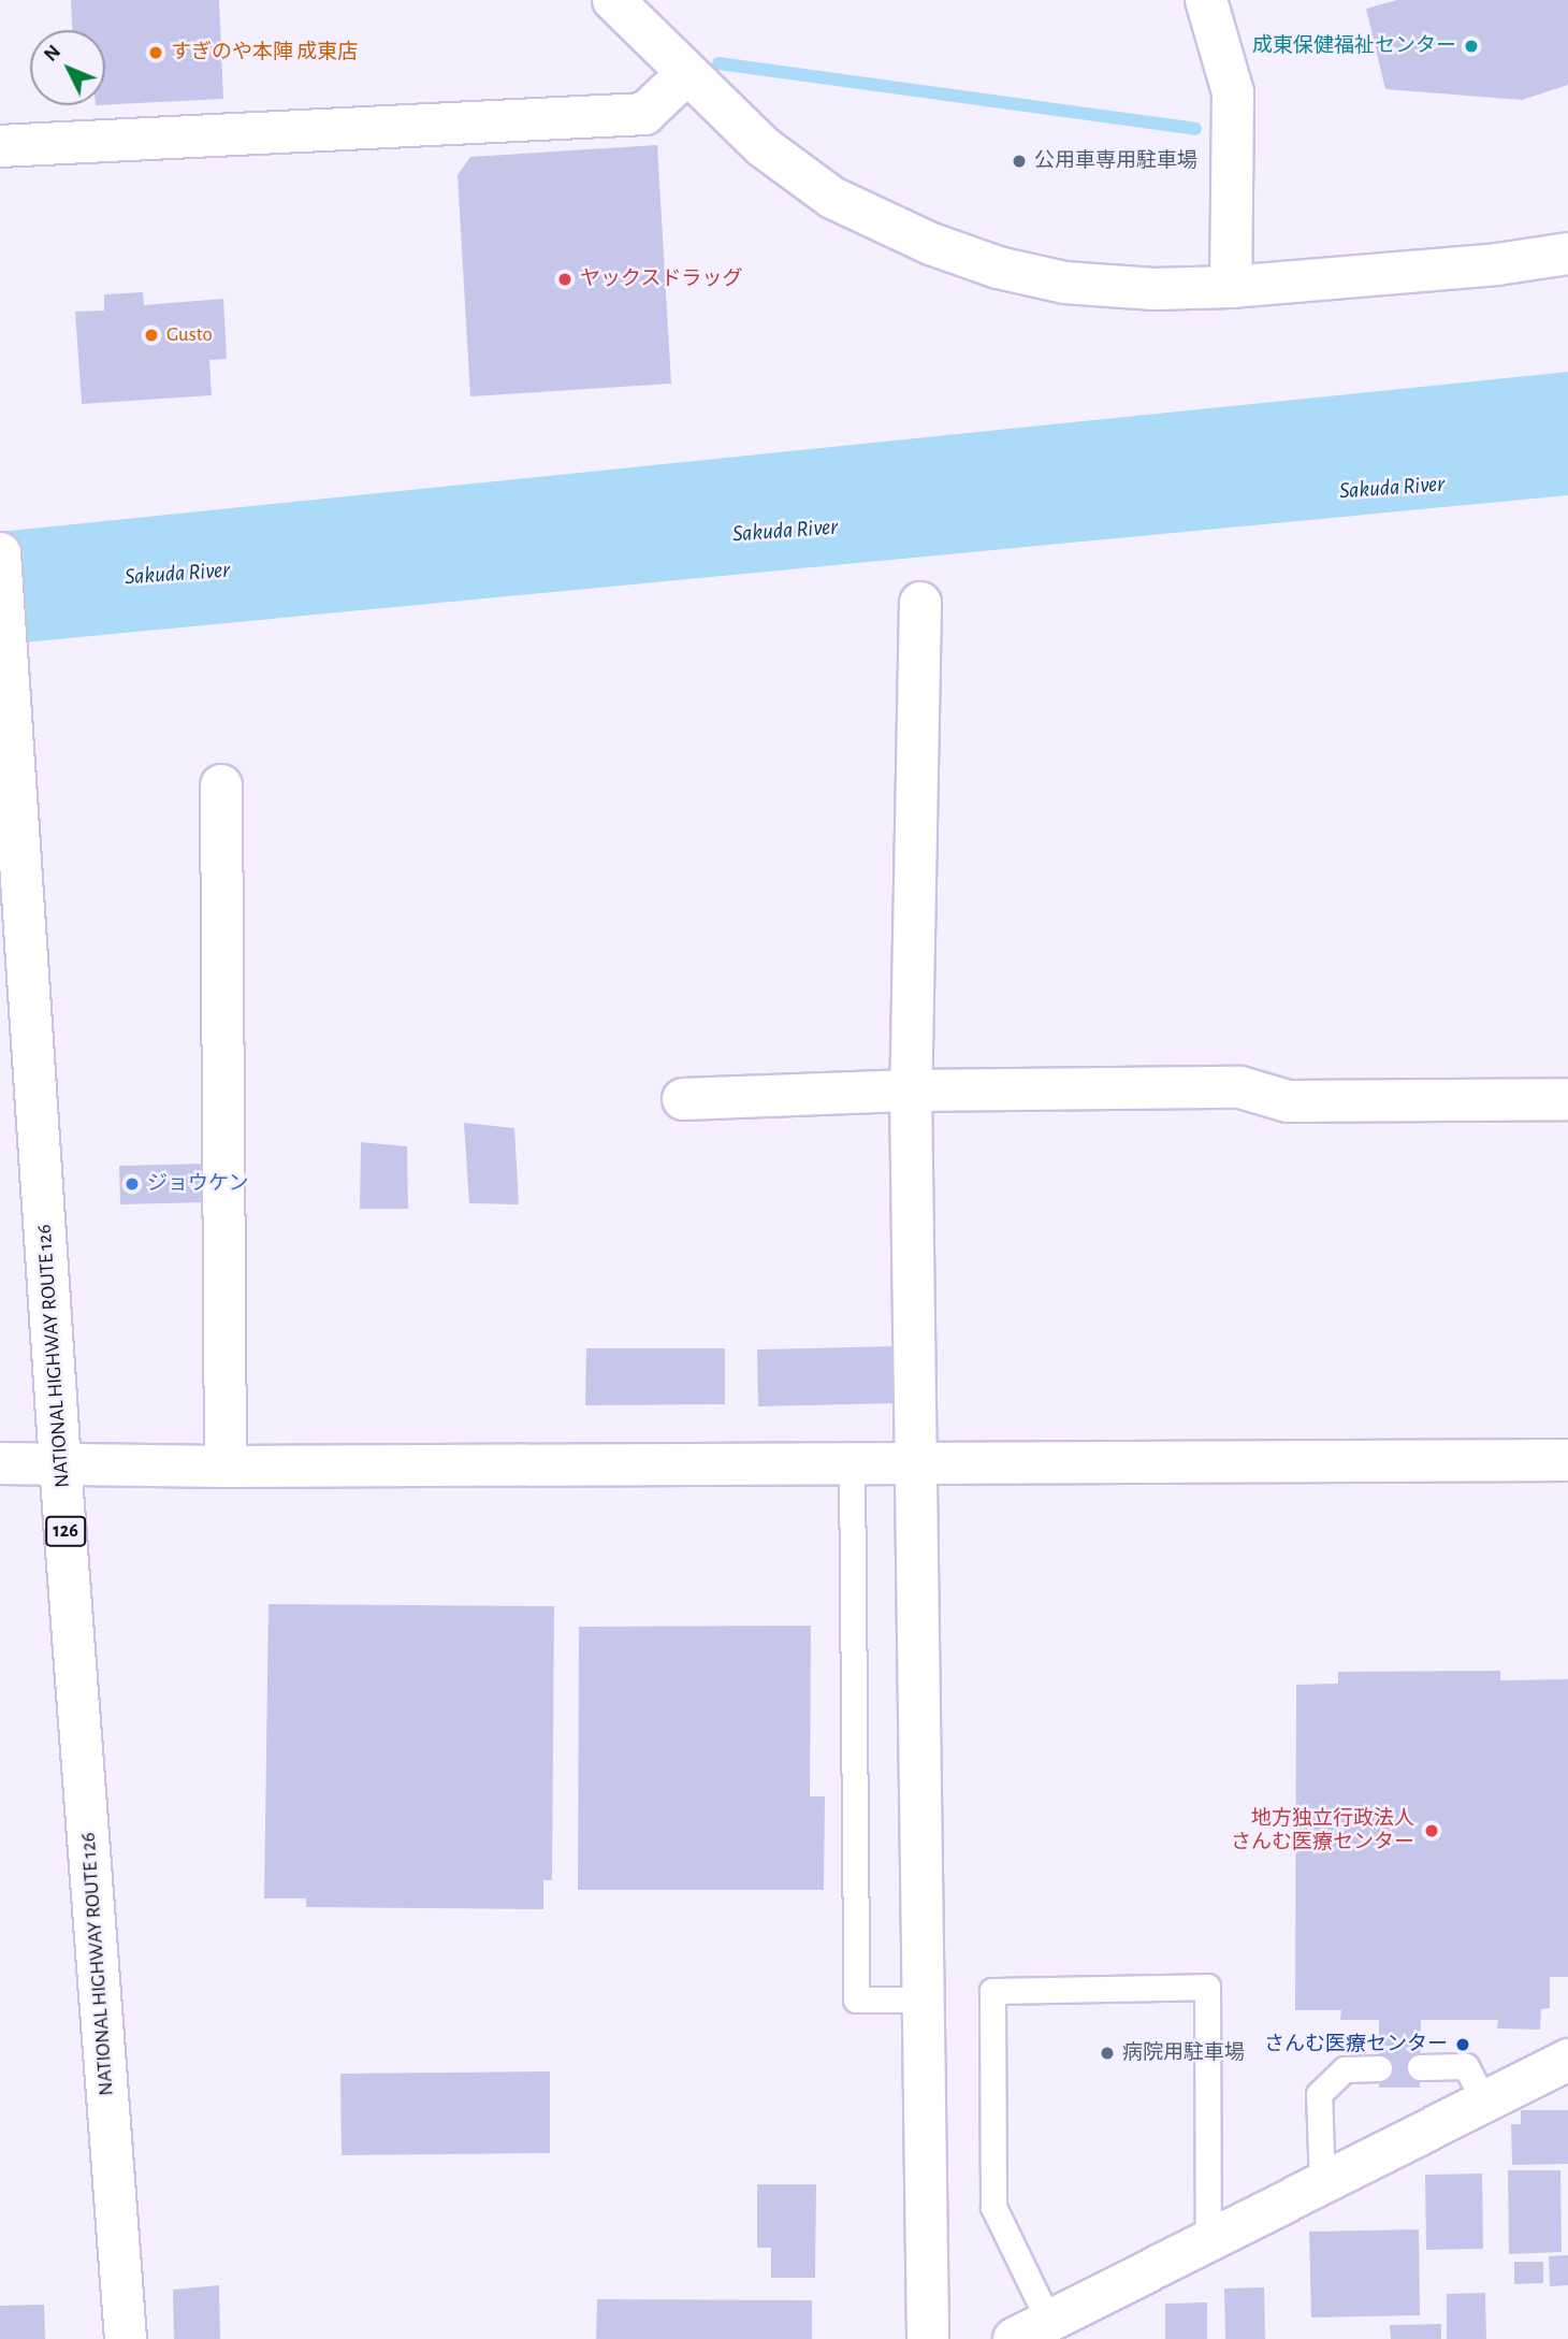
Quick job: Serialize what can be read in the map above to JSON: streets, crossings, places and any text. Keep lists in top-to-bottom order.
{
  "streets": {
    "main road": ["NATIONAL HIGHWAY ROUTE 126", "126"]
  },
  "water": ["Sakuda River"],
  "places": [
    "成東保健福祉センター",
    "すぎのや本陣 成東店",
    "公用車専用駐車場",
    "ヤックスドラッグ",
    "Gusto",
    "ジョウケン",
    "地方独立行政法人 さんむ医療センター",
    "さんむ医療センター",
    "病院用駐車場"
  ],
  "north": "top left"
}
